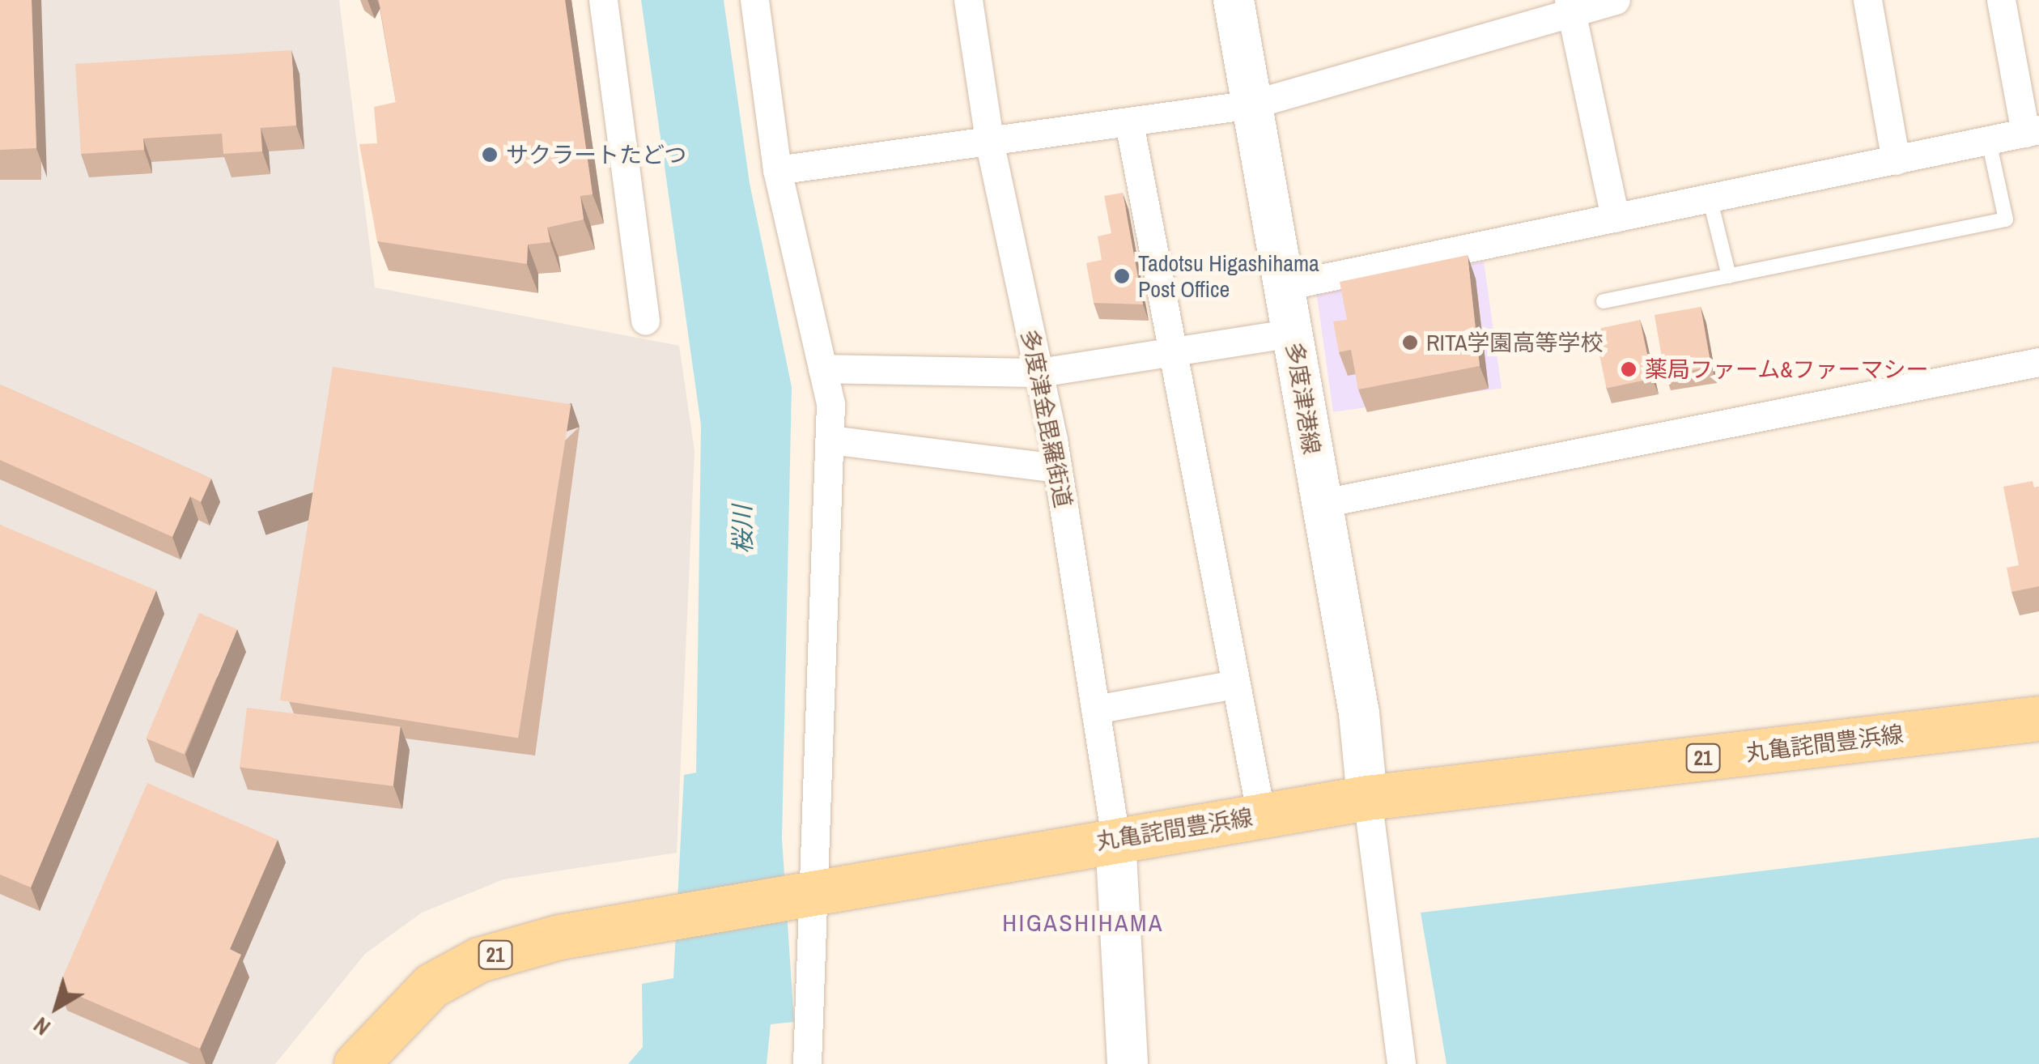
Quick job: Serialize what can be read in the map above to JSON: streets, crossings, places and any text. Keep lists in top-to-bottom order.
{
  "streets": {
    "main road": ["多度津港線", "丸亀詫間豊浜線", "21"],
    "street": ["多度津金毘羅街道"]
  },
  "crossings": [
    ["多度津港線", "丸亀詫間豊浜線"],
    ["多度津金毘羅街道", "丸亀詫間豊浜線"]
  ],
  "districts": ["HIGASHIHAMA"],
  "water": ["桜川"],
  "places": [
    "サクラートたどつ",
    "Tadotsu Higashihama Post Office",
    "RITA学園高等学校",
    "薬局ファーム&ファーマシー"
  ],
  "north": "bottom left"
}
